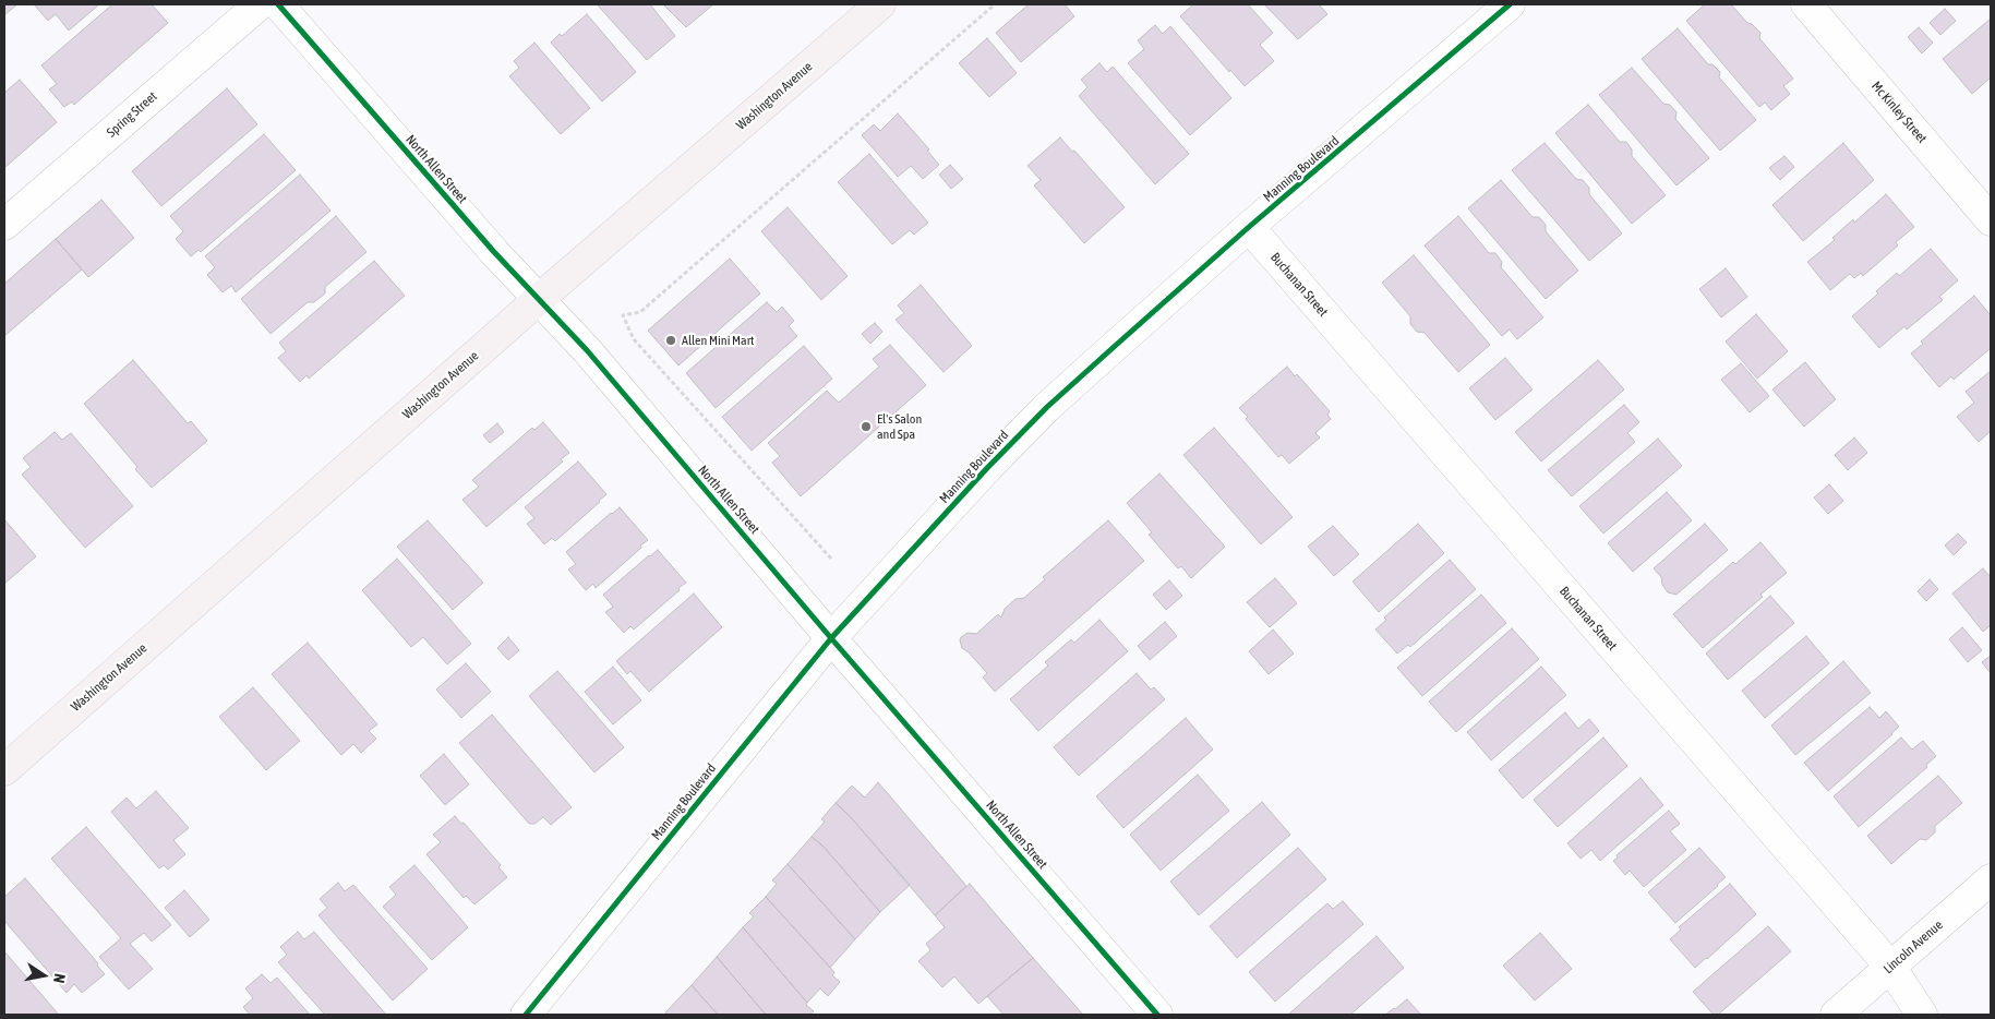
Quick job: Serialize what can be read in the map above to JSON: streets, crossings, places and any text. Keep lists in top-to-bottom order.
{
  "streets": {
    "main road": ["Washington Avenue"],
    "street": [
      "Mc Kinley Street",
      "Spring Street",
      "North Allen Street",
      "Manning Boulevard",
      "Buchanan Street",
      "Lincoln Avenue"
    ]
  },
  "crossings": [
    ["Washington Avenue", "North Allen Street"],
    ["North Allen Street", "Manning Boulevard"],
    ["Manning Boulevard", "Buchanan Street"],
    ["Buchanan Street", "Lincoln Avenue"]
  ],
  "places": ["Allen Mini Mart", "El's Salon and Spa"],
  "north": "right"
}
